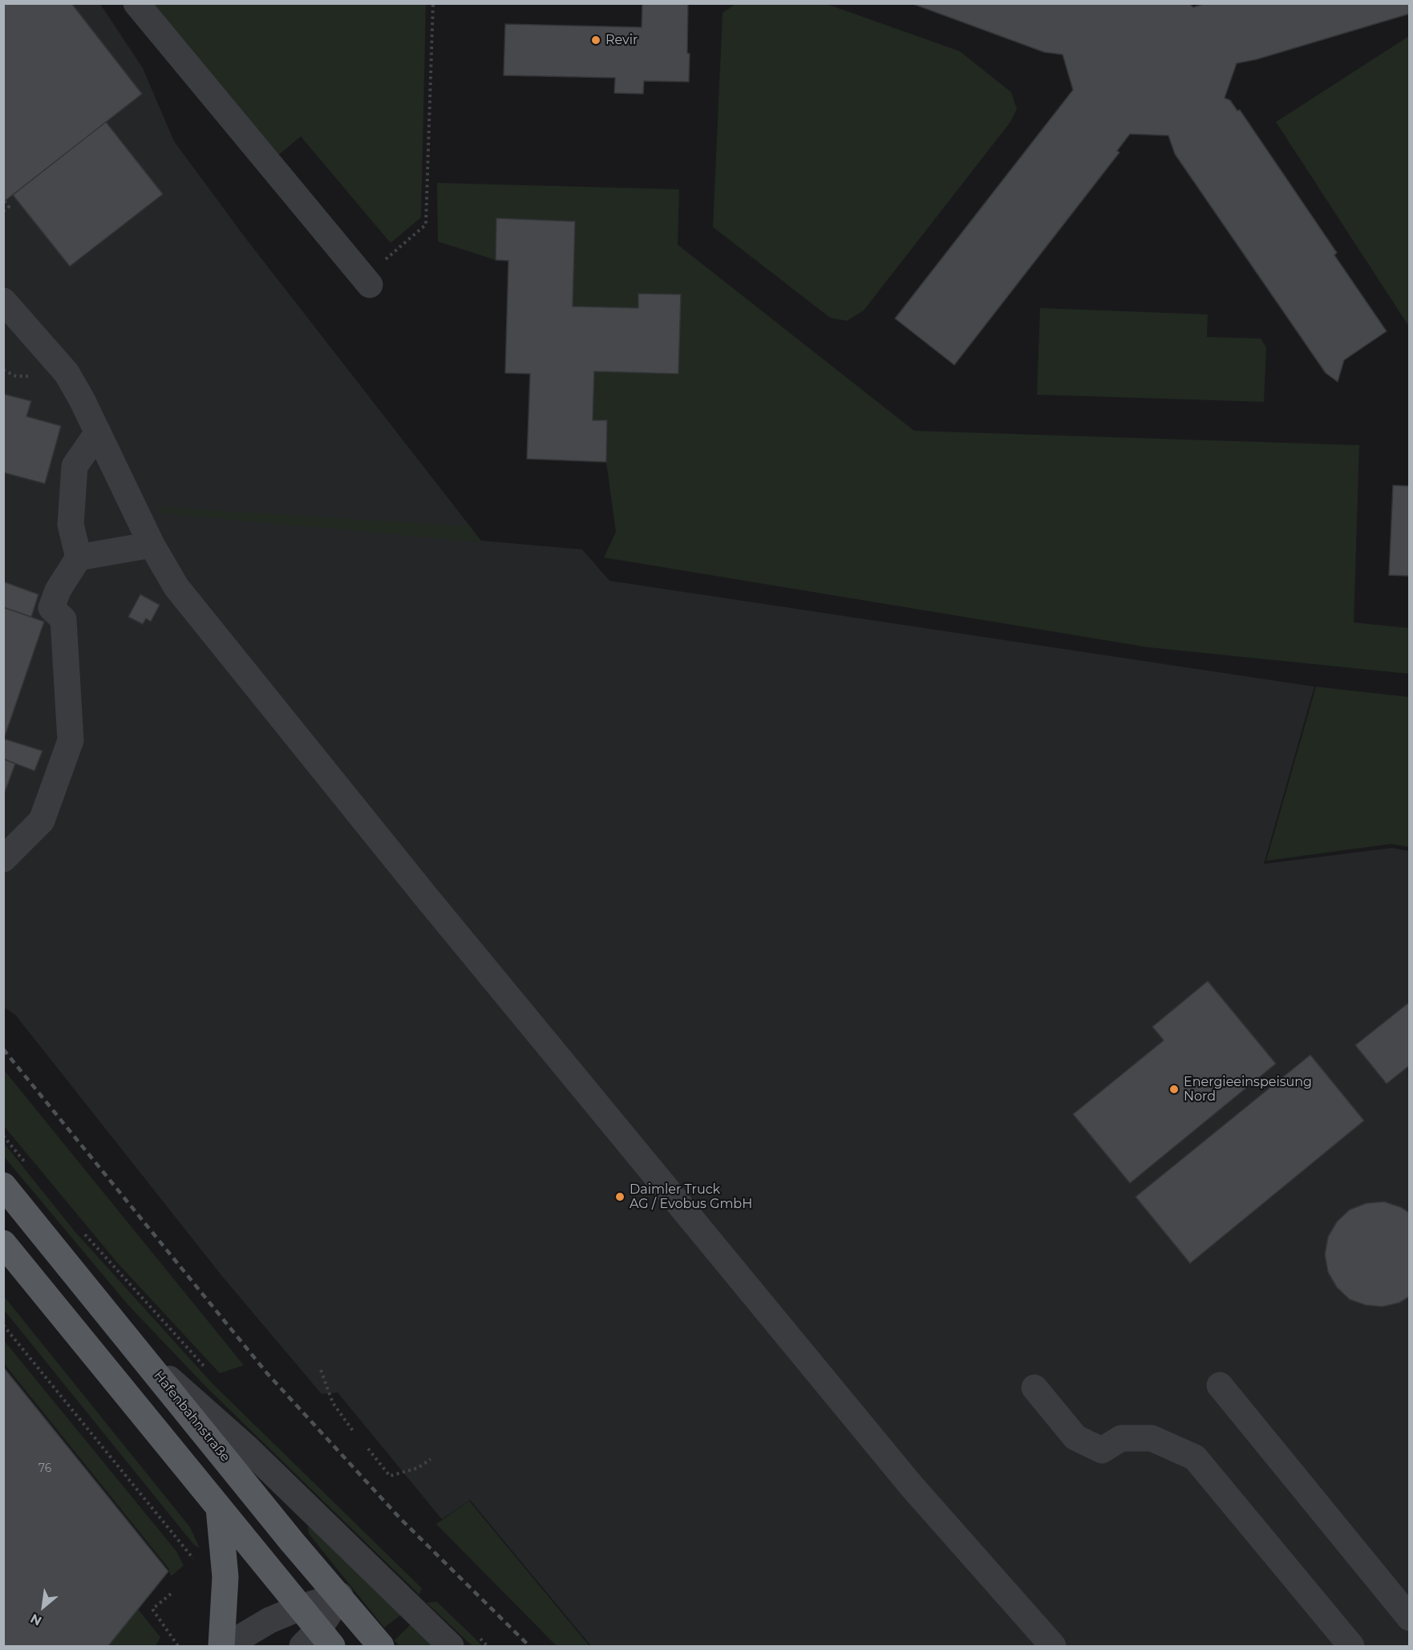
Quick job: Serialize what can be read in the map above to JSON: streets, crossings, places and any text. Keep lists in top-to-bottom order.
{
  "streets": {
    "main road": ["Hafenbahnstraße"]
  },
  "places": ["Revir", "Energieeinspeisung Nord", "Daimler Truck AG / Evobus GmbH"],
  "house_numbers": ["76"],
  "north": "bottom left"
}
